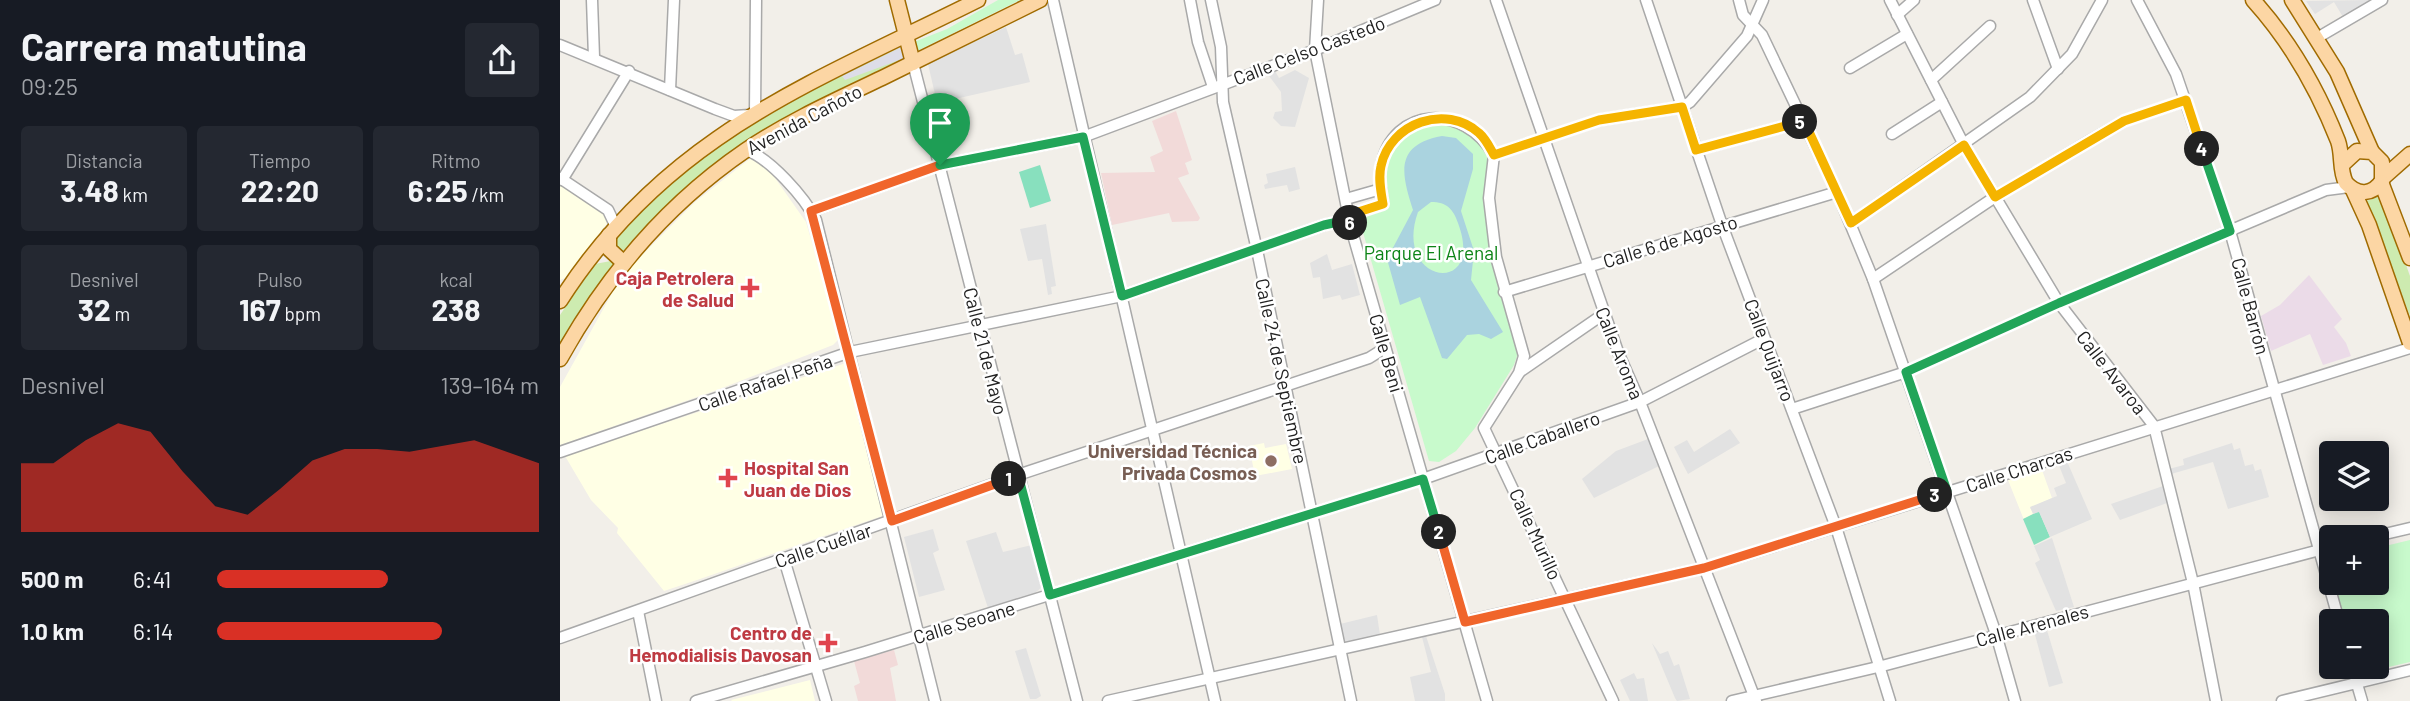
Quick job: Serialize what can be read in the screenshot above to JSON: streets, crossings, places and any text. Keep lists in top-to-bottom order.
{
  "streets": {
    "main road": ["Avenida Cañoto", "Calle 21 de Mayo"],
    "street": [
      "Calle Celso Castedo",
      "Calle 6 de Agosto",
      "Calle Barrón",
      "Calle Quijarro",
      "Calle Beni",
      "Calle Aroma",
      "Calle 24 de Septiembre",
      "Calle Avaroa",
      "Calle Rafael Peña",
      "Calle Caballero",
      "Calle Charcas",
      "Calle Murillo",
      "Calle Cuéllar",
      "Calle Seoane",
      "Calle Arenales"
    ]
  },
  "crossings": [
    ["Calle Celso Castedo", "Calle 21 de Mayo"],
    ["Calle Celso Castedo", "Calle Beni"],
    ["Calle Celso Castedo", "Calle 24 de Septiembre"],
    ["Avenida Cañoto", "Calle 21 de Mayo"],
    ["Calle 6 de Agosto", "Calle Quijarro"],
    ["Calle 6 de Agosto", "Calle Aroma"],
    ["Calle 6 de Agosto", "Calle Murillo"],
    ["Calle Barrón", "Calle Charcas"],
    ["Calle Barrón", "Calle Arenales"],
    ["Calle Quijarro", "Calle Caballero"],
    ["Calle Quijarro", "Calle Charcas"],
    ["Calle Quijarro", "Calle Arenales"],
    ["Calle 21 de Mayo", "Calle Rafael Peña"],
    ["Calle 21 de Mayo", "Calle Cuéllar"],
    ["Calle 21 de Mayo", "Calle Seoane"],
    ["Calle Beni", "Calle Rafael Peña"],
    ["Calle Beni", "Calle Caballero"],
    ["Calle Beni", "Calle Charcas"],
    ["Calle Aroma", "Calle Caballero"],
    ["Calle Aroma", "Calle Charcas"],
    ["Calle Aroma", "Calle Murillo"],
    ["Calle Aroma", "Calle Arenales"],
    ["Calle 24 de Septiembre", "Calle Rafael Peña"],
    ["Calle 24 de Septiembre", "Calle Caballero"],
    ["Calle 24 de Septiembre", "Calle Charcas"],
    ["Calle 24 de Septiembre", "Calle Cuéllar"],
    ["Calle 24 de Septiembre", "Calle Seoane"],
    ["Calle Avaroa", "Calle Charcas"],
    ["Calle Avaroa", "Calle Arenales"],
    ["Calle Caballero", "Calle Murillo"],
    ["Calle Caballero", "Calle Seoane"],
    ["Calle Charcas", "Calle Murillo"]
  ],
  "parks": ["Parque El Arenal"],
  "places": {
    "health": ["Caja Petrolera de Salud", "Hospital San Juan de Dios", "Centro de Hemodialisis Davosan"],
    "other": ["Universidad Técnica Privada Cosmos"]
  },
  "page": {
    "heading": ["Carrera matutina", "09:25"],
    "pins": [
      "5",
      "4",
      "6",
      "1",
      "3",
      "2"
    ],
    "stats": [
      ["Distancia", "3.48 km"],
      ["Tiempo", "22:20"],
      ["Ritmo", "6:25 /km"],
      ["Desnivel", "32 m"],
      ["Pulso", "167 bpm"],
      ["kcal", "238"]
    ],
    "chart": ["Desnivel", "139–164 m"],
    "map_buttons": ["+", "−"],
    "list": [
      {
        "name": "500 m",
        "note": "6:41"
      },
      {
        "name": "1.0 km",
        "note": "6:14"
      }
    ]
  }
}
